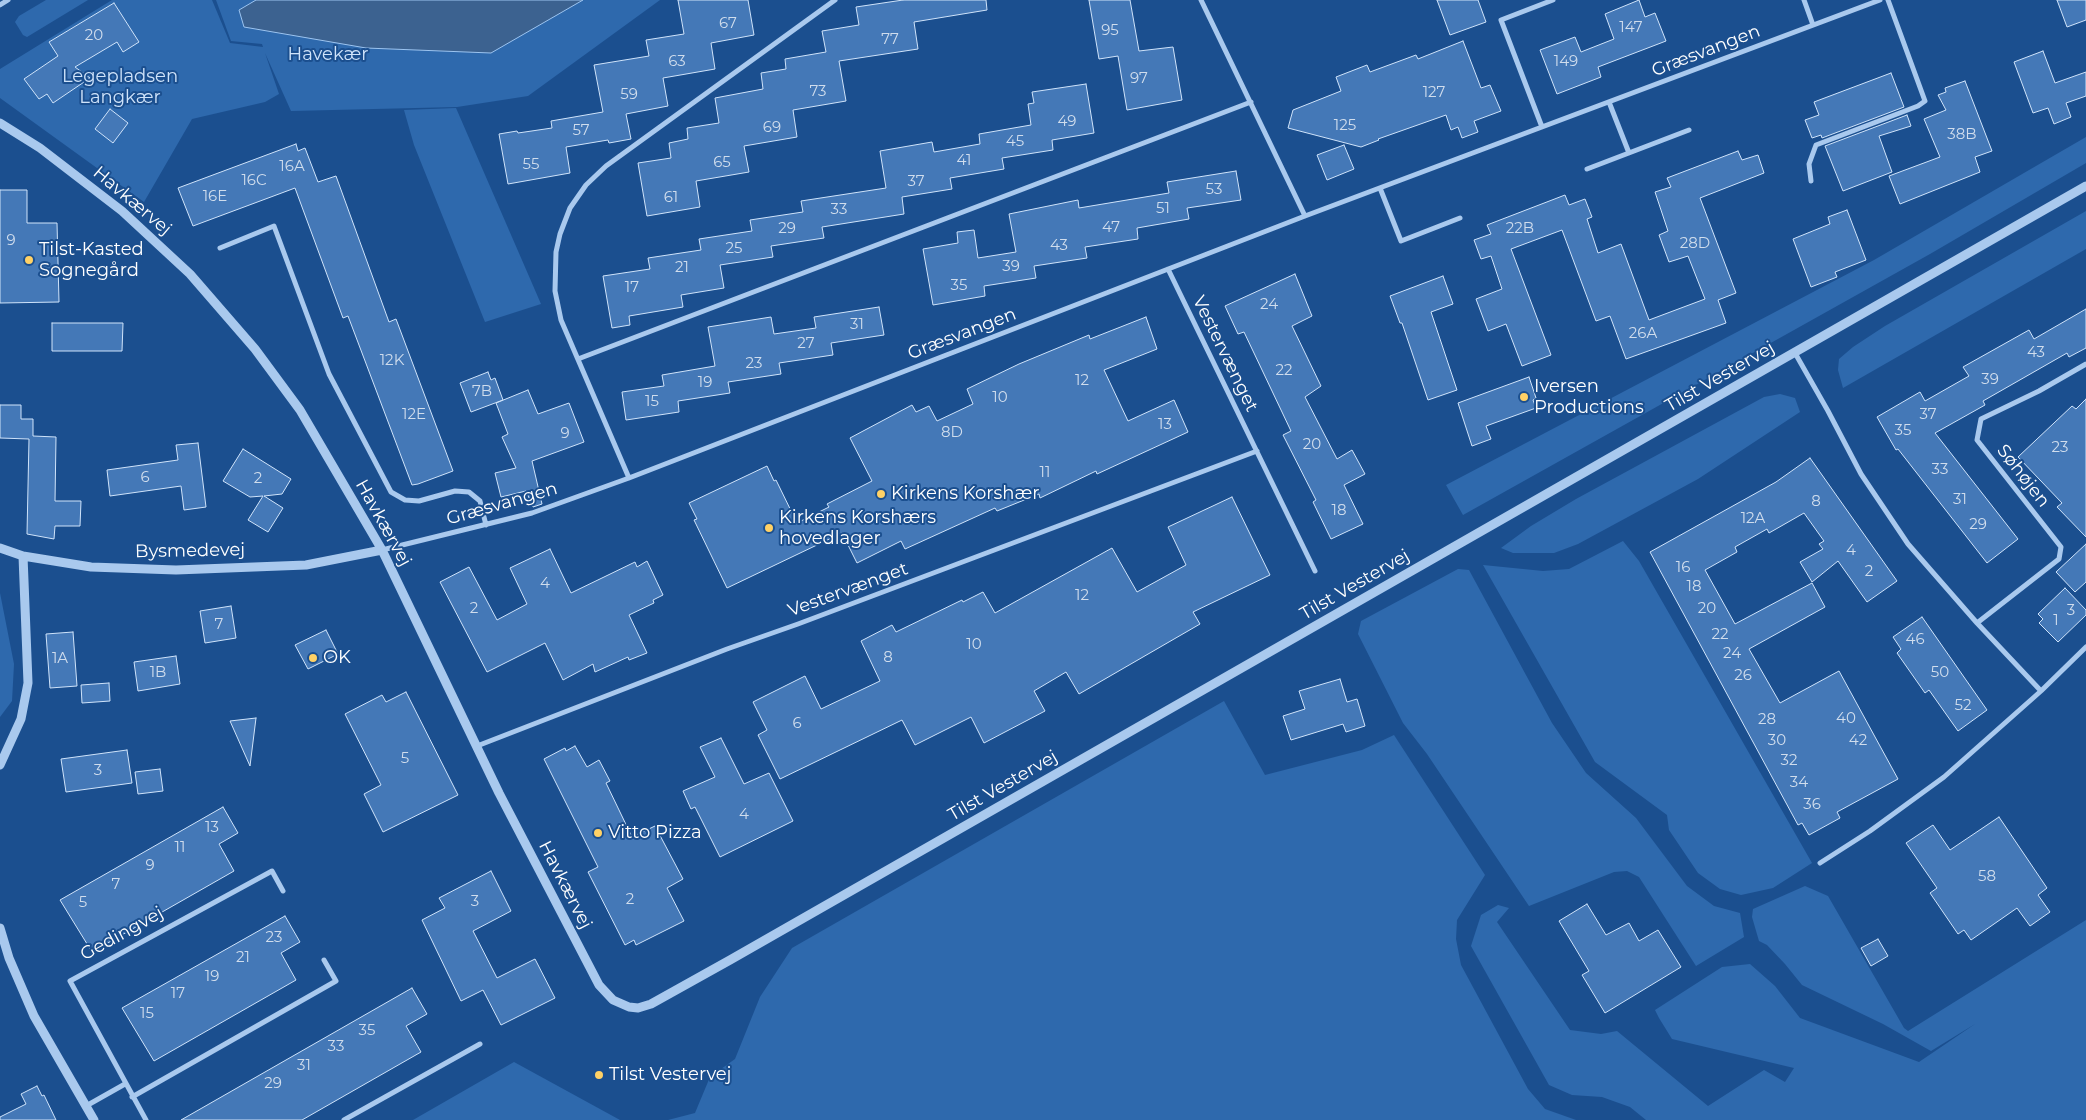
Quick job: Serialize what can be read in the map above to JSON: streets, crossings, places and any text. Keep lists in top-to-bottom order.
{
  "streets": {
    "street": [
      "Græsvangen",
      "Havkærvej",
      "Vestervænget",
      "Tilst Vestervej",
      "Søhøjen",
      "Bysmedevej",
      "Gedingvej"
    ]
  },
  "crossings": [
    ["Græsvangen", "Havkærvej"],
    ["Græsvangen", "Vestervænget"],
    ["Græsvangen", "Bysmedevej"],
    ["Havkærvej", "Vestervænget"],
    ["Havkærvej", "Tilst Vestervej"],
    ["Havkærvej", "Bysmedevej"]
  ],
  "parks": ["Havekær", "Legepladsen Langkær"],
  "places": [
    "Tilst-Kasted Sognegård",
    "Iversen Productions",
    "Kirkens Korshær",
    "Kirkens Korshærs hovedlager",
    "OK",
    "Vitto Pizza",
    "Tilst Vestervej"
  ],
  "house_numbers": [
    "67",
    "147",
    "95",
    "20",
    "77",
    "63",
    "149",
    "97",
    "73",
    "127",
    "59",
    "49",
    "125",
    "69",
    "57",
    "38B",
    "45",
    "41",
    "65",
    "55",
    "16A",
    "16C",
    "37",
    "53",
    "16E",
    "61",
    "51",
    "33",
    "47",
    "29",
    "22B",
    "9",
    "28D",
    "43",
    "25",
    "39",
    "21",
    "35",
    "17",
    "24",
    "31",
    "26A",
    "27",
    "43",
    "12K",
    "23",
    "22",
    "39",
    "12",
    "19",
    "7B",
    "10",
    "15",
    "12E",
    "37",
    "13",
    "35",
    "8D",
    "9",
    "20",
    "23",
    "33",
    "11",
    "6",
    "2",
    "31",
    "8",
    "18",
    "12A",
    "29",
    "4",
    "16",
    "2",
    "4",
    "18",
    "12",
    "2",
    "20",
    "3",
    "1",
    "7",
    "22",
    "46",
    "10",
    "24",
    "8",
    "1A",
    "1B",
    "50",
    "26",
    "52",
    "40",
    "28",
    "6",
    "30",
    "42",
    "5",
    "32",
    "3",
    "34",
    "36",
    "4",
    "13",
    "11",
    "9",
    "58",
    "7",
    "2",
    "3",
    "5",
    "23",
    "21",
    "19",
    "17",
    "15",
    "35",
    "33",
    "31",
    "29"
  ]
}
